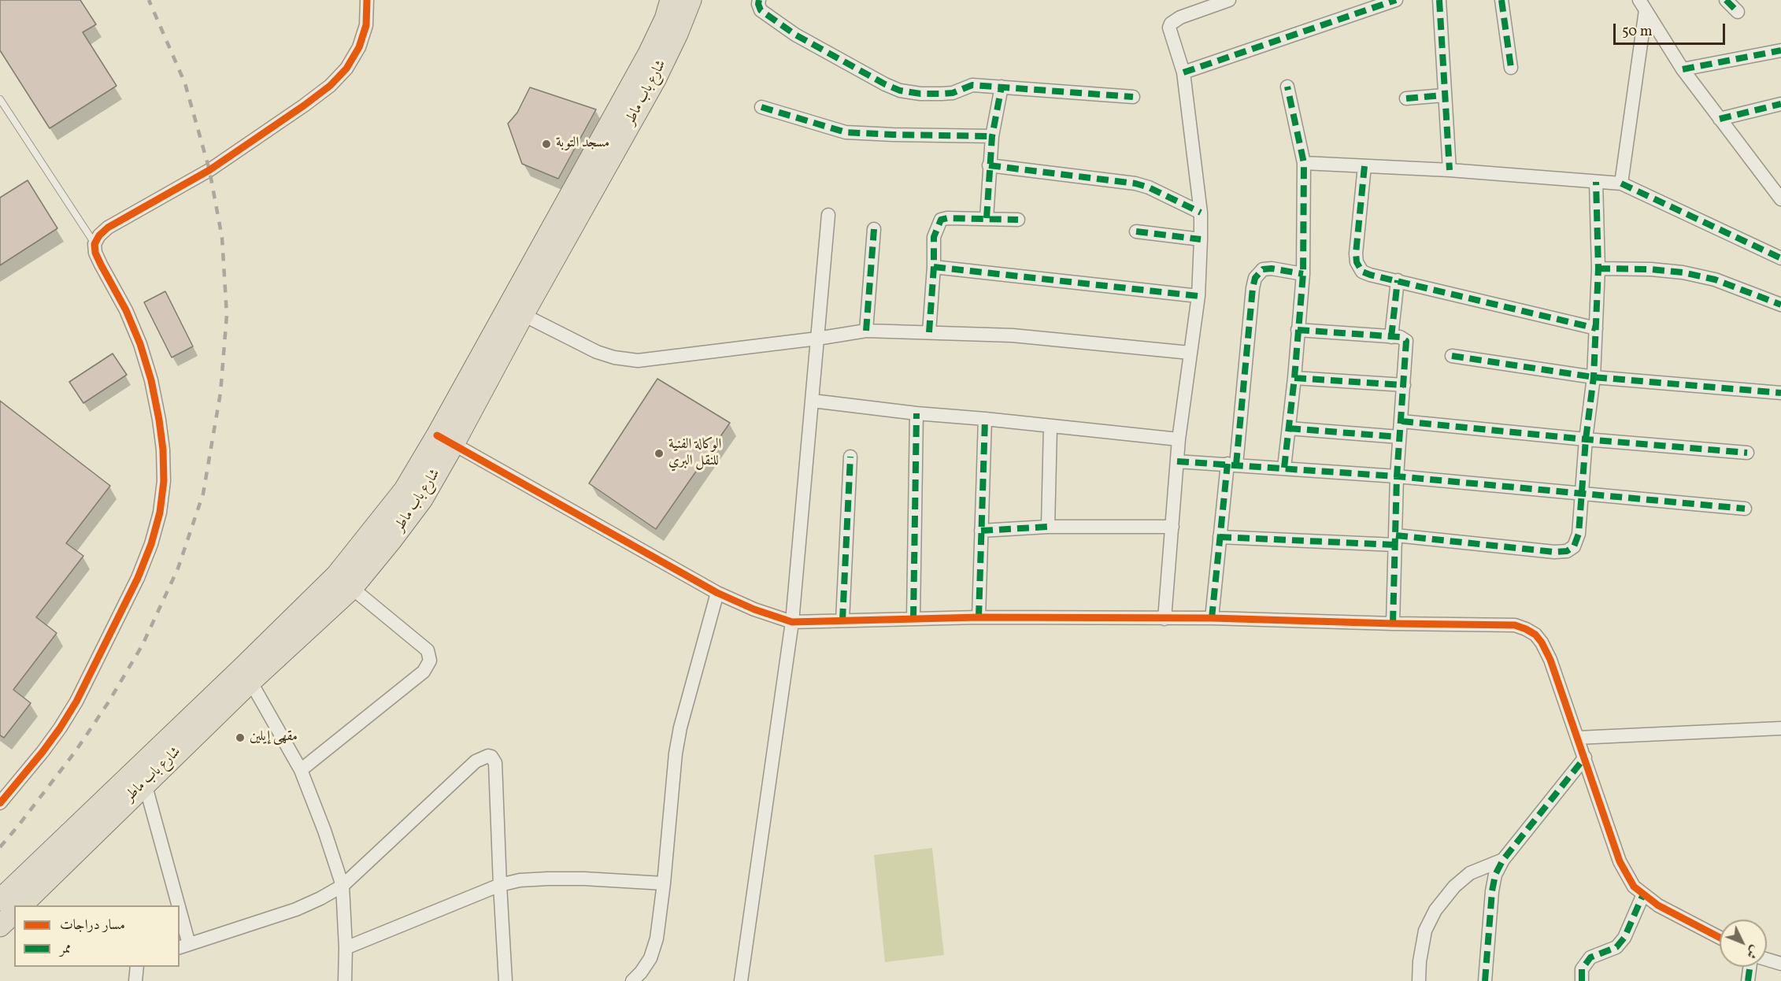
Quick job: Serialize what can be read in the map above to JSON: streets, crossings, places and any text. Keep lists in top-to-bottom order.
{
  "streets": {
    "main road": ["شارع باب ماطر"]
  },
  "places": ["مسجد التوبة", "الوكالة الفنية للنقل البري", "مقهى إيلين"],
  "legend": ["مسار دراجات", "ممر"],
  "scale_bar": "50 m",
  "north": "bottom right"
}
